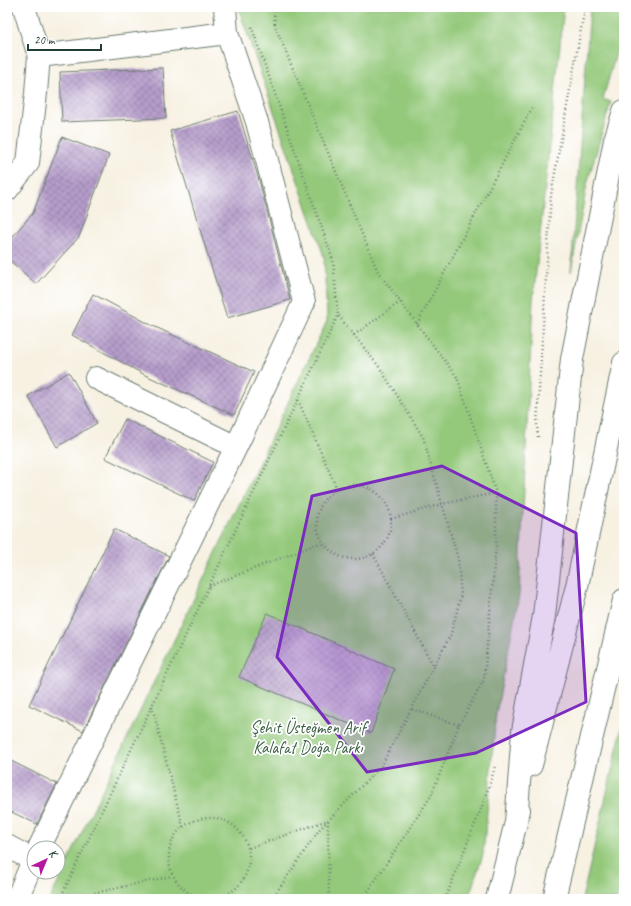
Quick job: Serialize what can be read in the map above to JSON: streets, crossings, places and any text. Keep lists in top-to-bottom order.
{
  "parks": ["Şehit Üsteğmen Arif Kalafat Doğa Parkı"],
  "scale_bar": "20 m",
  "north": "top right"
}
